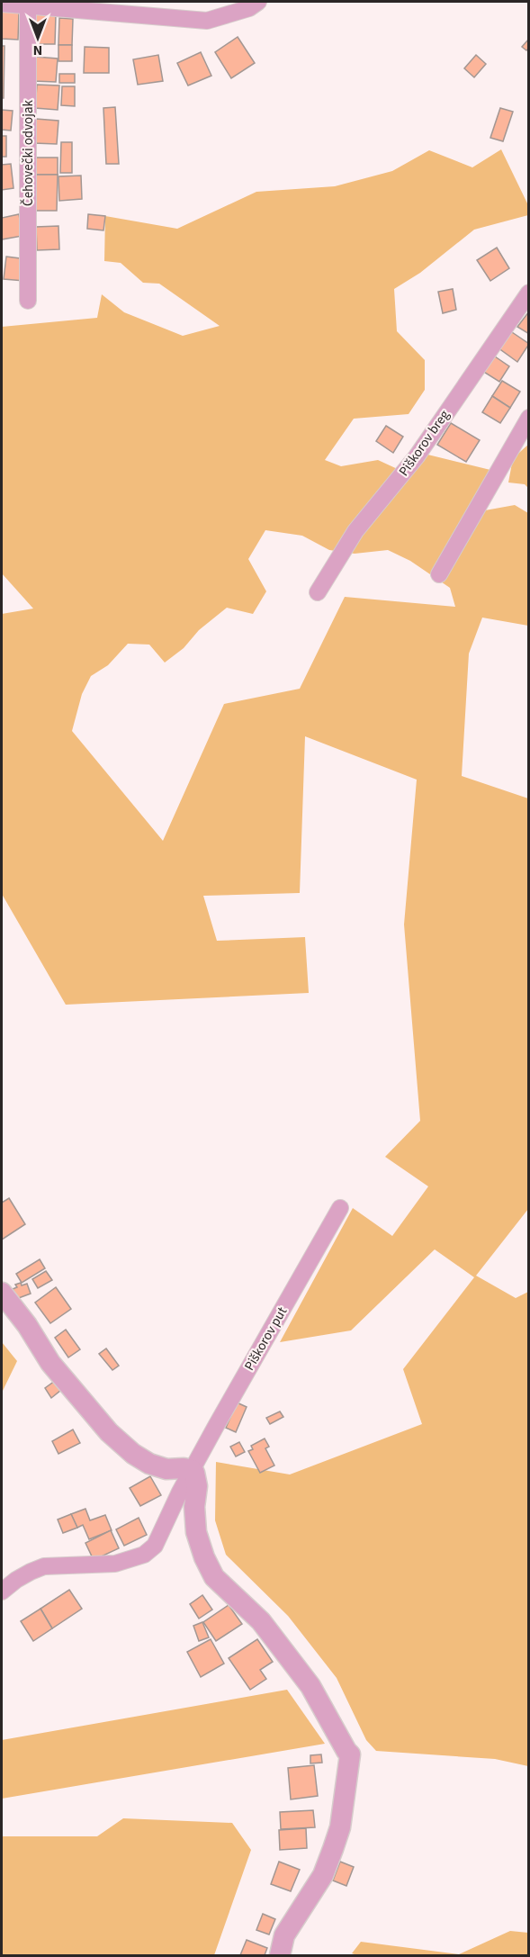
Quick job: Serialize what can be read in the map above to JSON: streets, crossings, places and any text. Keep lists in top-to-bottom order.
{
  "streets": {
    "street": ["Čehovečki odvojak", "Piškorov breg", "Piškorov put"]
  },
  "north": "bottom"
}
